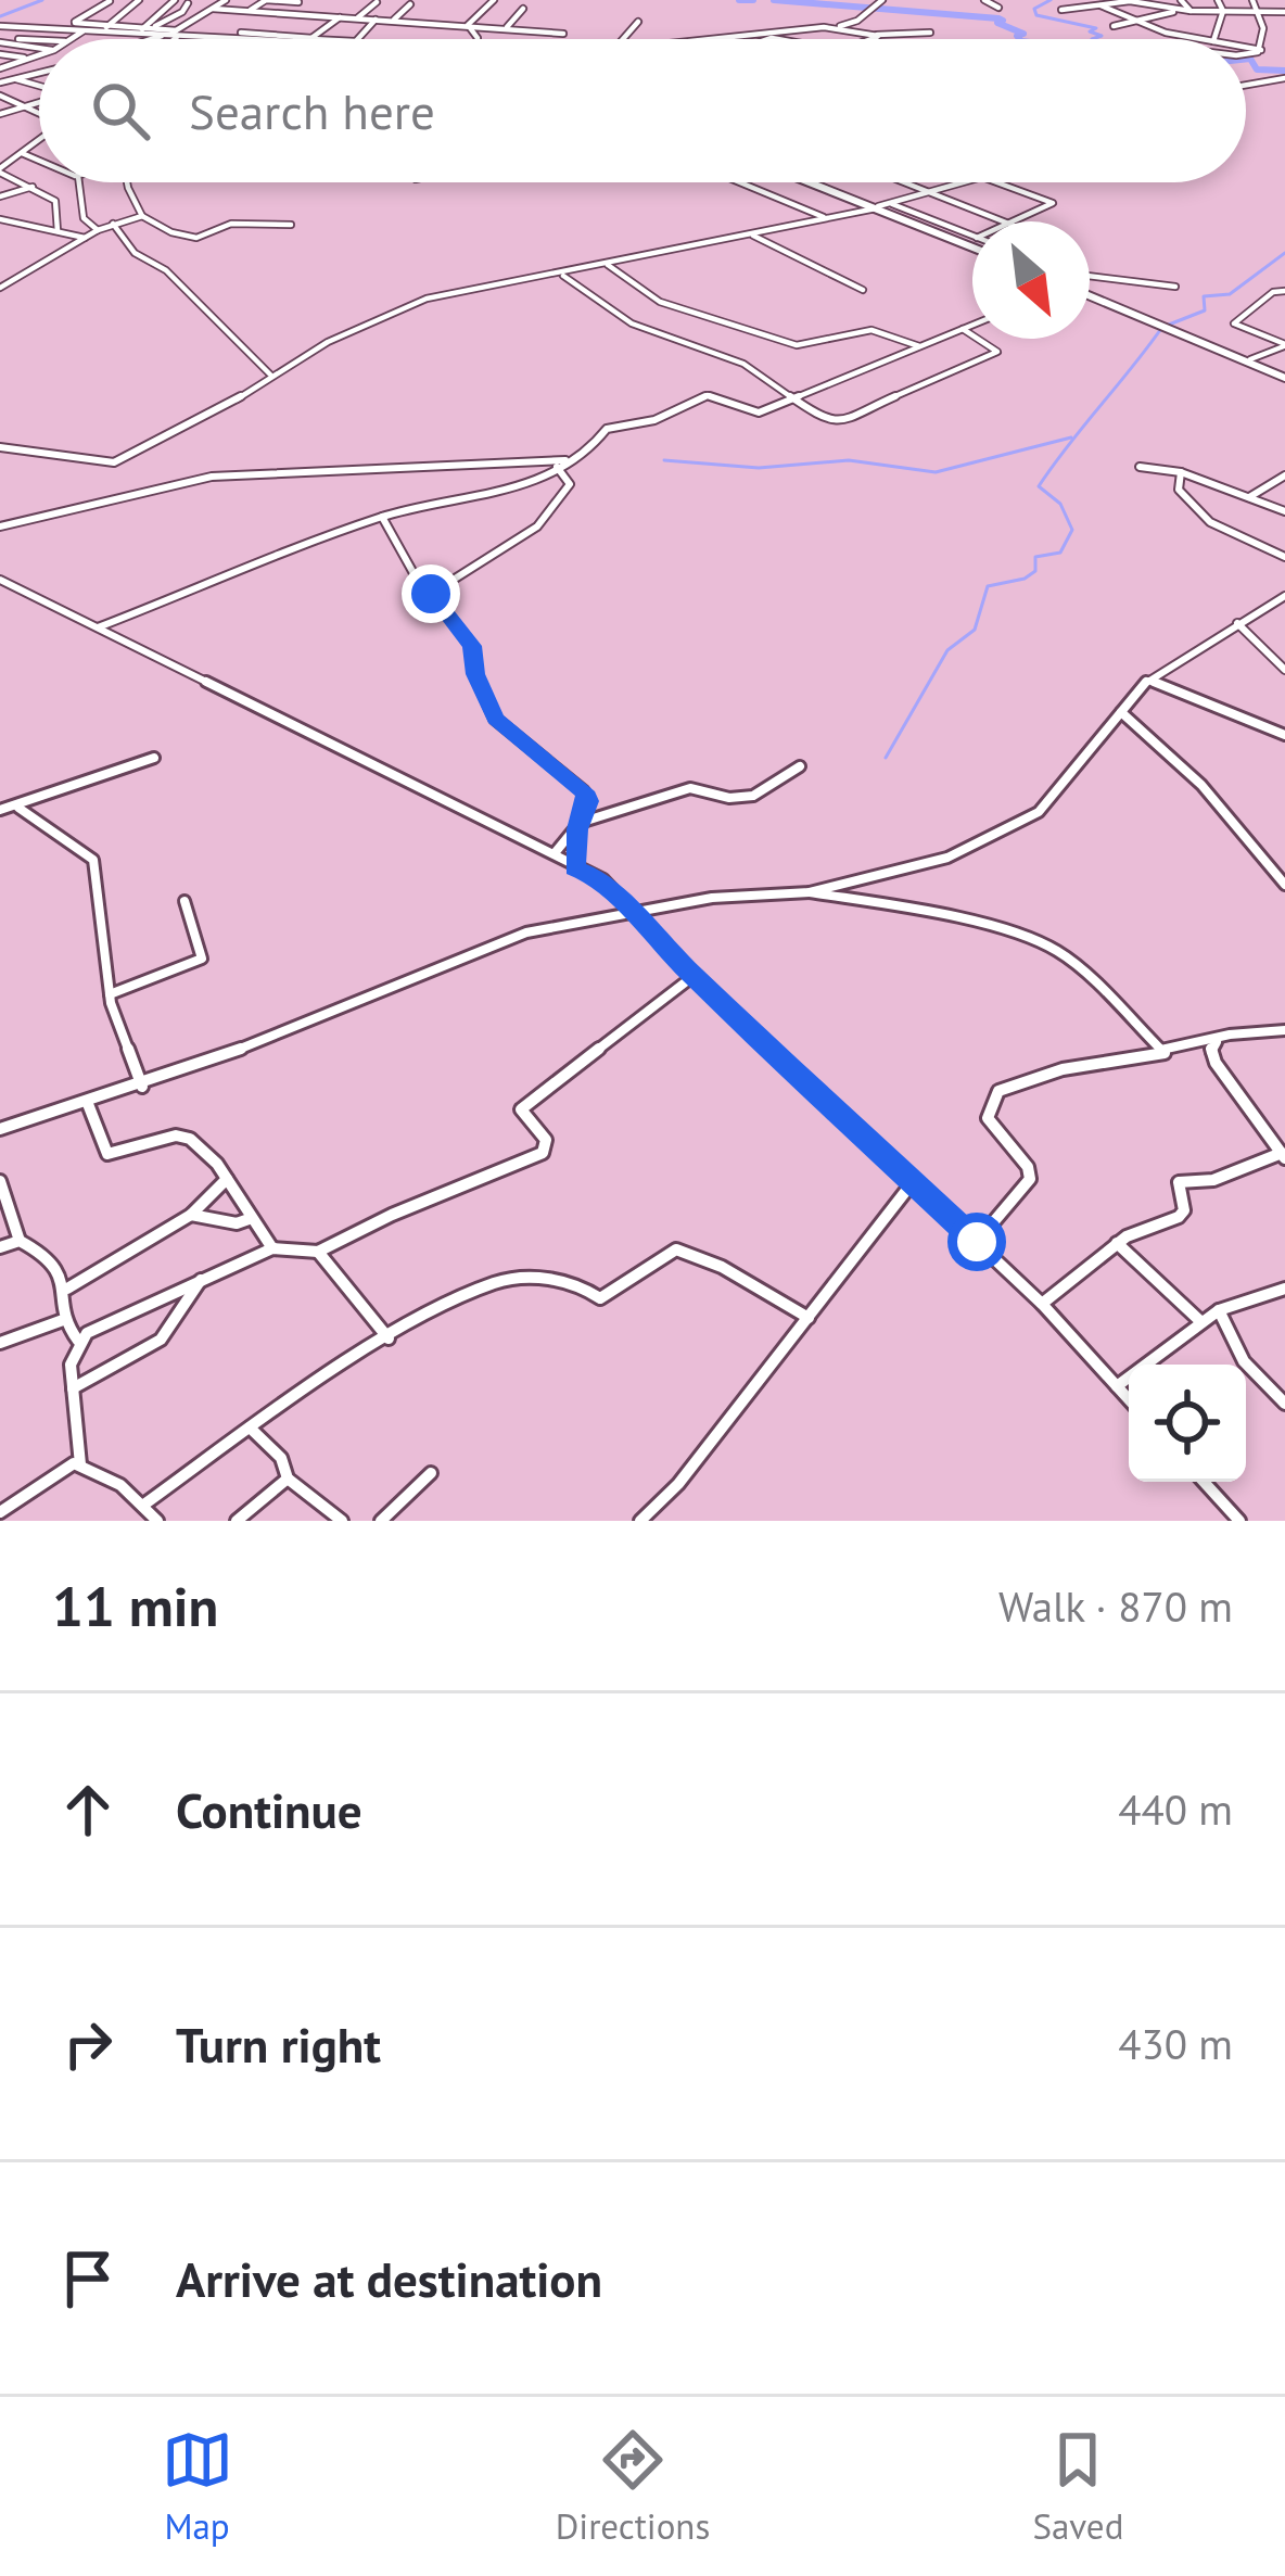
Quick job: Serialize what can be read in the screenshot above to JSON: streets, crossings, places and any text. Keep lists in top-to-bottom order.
{
  "north": "bottom right",
  "page": {
    "search": "Search here",
    "heading": ["11 min", "Walk · 870 m"],
    "list": [
      ["Continue", "440 m"],
      ["Turn right", "430 m"],
      "Arrive at destination"
    ],
    "nav": ["Map", "Directions", "Saved"]
  }
}
